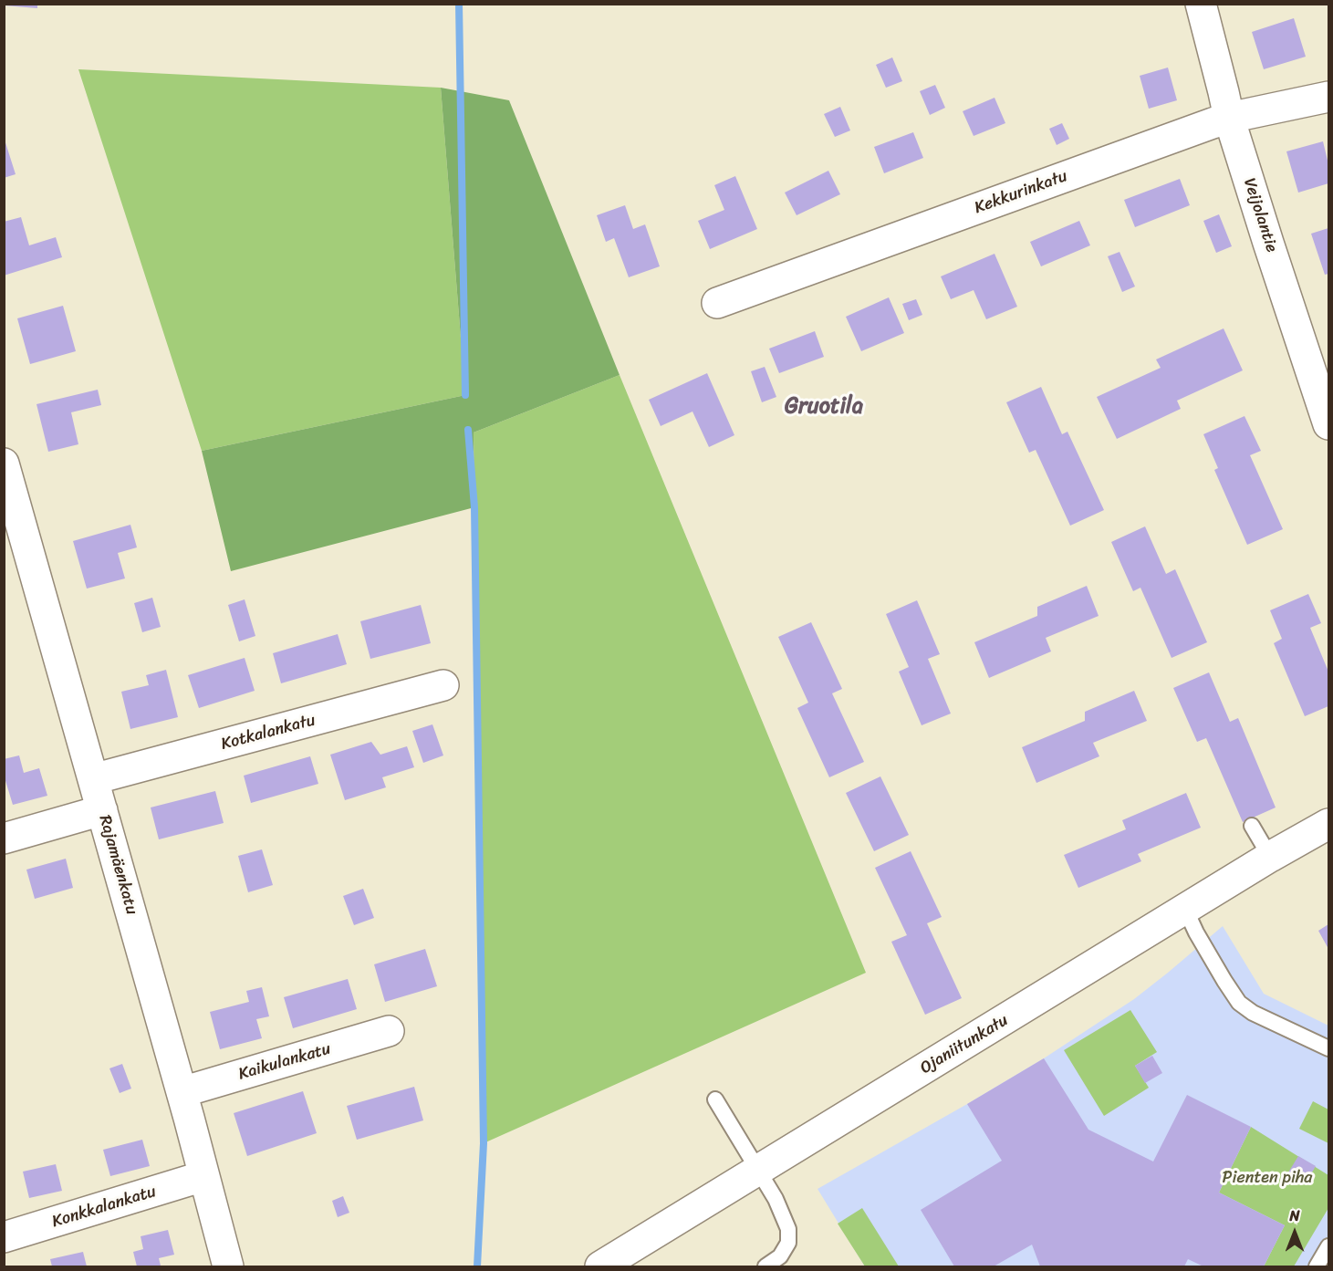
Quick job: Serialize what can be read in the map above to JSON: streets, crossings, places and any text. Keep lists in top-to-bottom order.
{
  "streets": {
    "street": [
      "Kekkurinkatu",
      "Veijolantie",
      "Kotkalankatu",
      "Rajamäenkatu",
      "Ojaniitunkatu",
      "Kaikulankatu",
      "Konkkalankatu"
    ]
  },
  "crossings": [
    ["Kekkurinkatu", "Veijolantie"],
    ["Kotkalankatu", "Rajamäenkatu"],
    ["Rajamäenkatu", "Kaikulankatu"],
    ["Rajamäenkatu", "Konkkalankatu"]
  ],
  "districts": ["Gruotila"],
  "parks": ["Pienten piha"],
  "north": "top"
}
